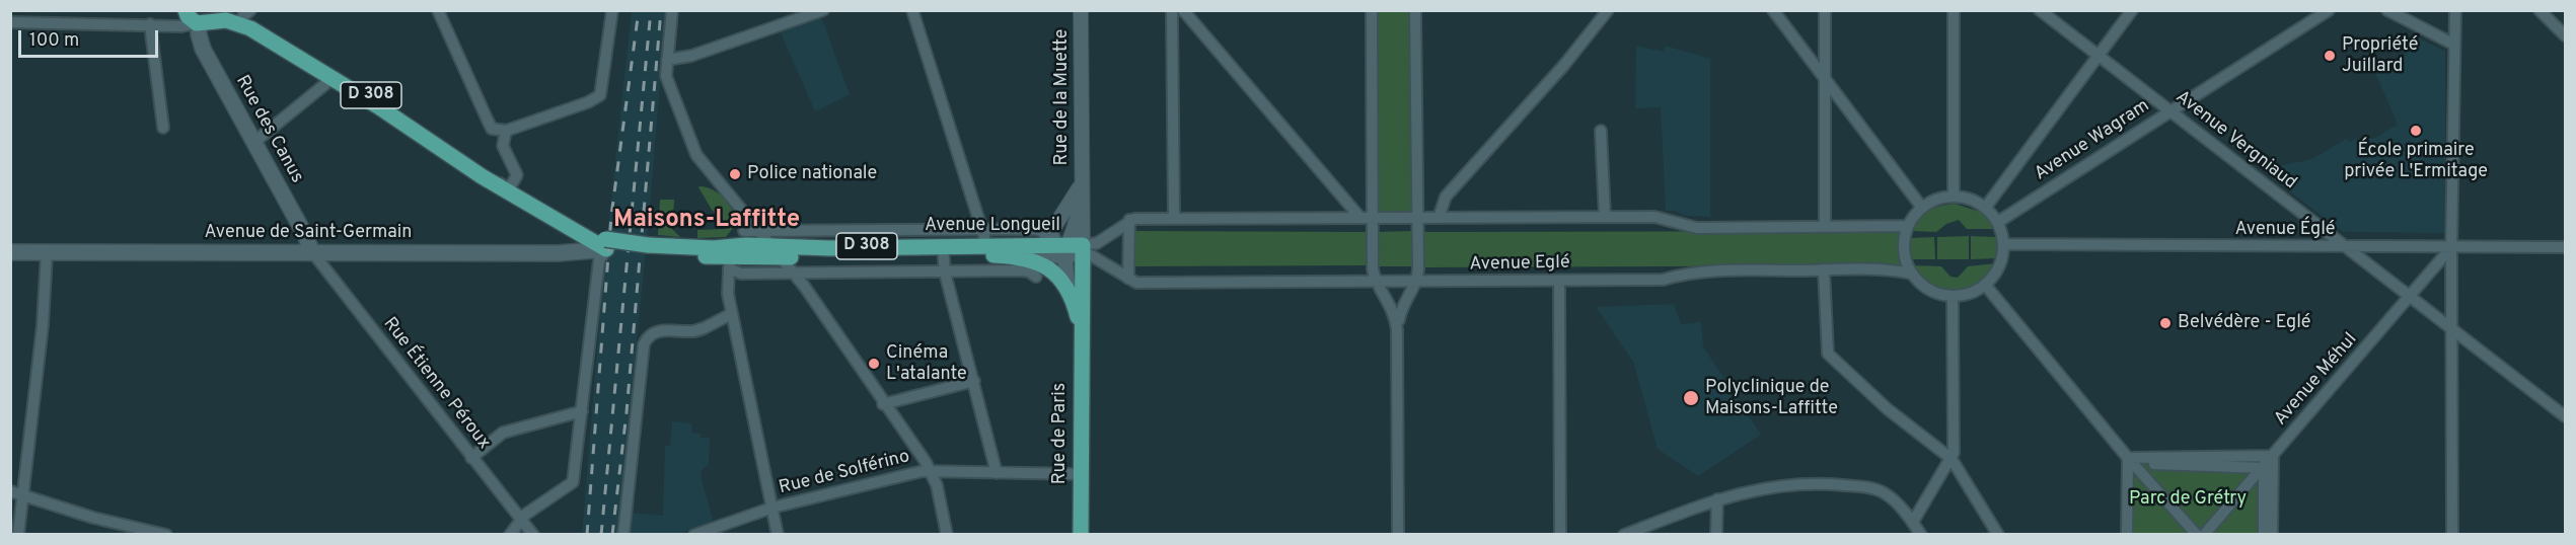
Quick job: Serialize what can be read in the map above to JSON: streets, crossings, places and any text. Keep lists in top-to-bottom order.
{
  "streets": {
    "main road": [
      "D 308",
      "Rue des Canus",
      "Avenue Longueil",
      "Avenue de Saint-Germain",
      "Rue de Paris"
    ],
    "street": [
      "Rue de la Muette",
      "Avenue Wagram",
      "Avenue Vergniaud",
      "Avenue Églé",
      "Avenue Eglé",
      "Avenue Méhul",
      "Rue Étienne Péroux",
      "Rue de Solférino"
    ]
  },
  "crossings": [
    ["D 308", "Rue des Canus"],
    ["D 308", "Avenue Longueil"],
    ["D 308", "Avenue de Saint-Germain"],
    ["D 308", "Rue de Paris"],
    ["Rue de la Muette", "Avenue Longueil"],
    ["Rue de la Muette", "Avenue Eglé"],
    ["Rue de la Muette", "Rue de Paris"],
    ["Rue des Canus", "Avenue de Saint-Germain"],
    ["Rue des Canus", "Rue Étienne Péroux"],
    ["Avenue Wagram", "Avenue Vergniaud"],
    ["Avenue Wagram", "Avenue Églé"],
    ["Avenue Wagram", "Avenue Eglé"],
    ["Avenue Vergniaud", "Avenue Églé"],
    ["Avenue Vergniaud", "Avenue Méhul"],
    ["Avenue Longueil", "Avenue de Saint-Germain"],
    ["Avenue Longueil", "Avenue Eglé"],
    ["Avenue Longueil", "Rue de Paris"],
    ["Avenue Églé", "Avenue Eglé"],
    ["Avenue Églé", "Avenue Méhul"],
    ["Avenue de Saint-Germain", "Rue Étienne Péroux"],
    ["Avenue Eglé", "Rue de Paris"],
    ["Rue de Paris", "Rue de Solférino"]
  ],
  "districts": ["Maisons-Laffitte"],
  "parks": ["Parc de Grétry"],
  "places": [
    "Propriété Juillard",
    "École primaire privée L'Ermitage",
    "Police nationale",
    "Belvédère - Eglé",
    "Cinéma L'atalante",
    "Polyclinique de Maisons-Laffitte"
  ],
  "scale_bar": "100 m"
}
